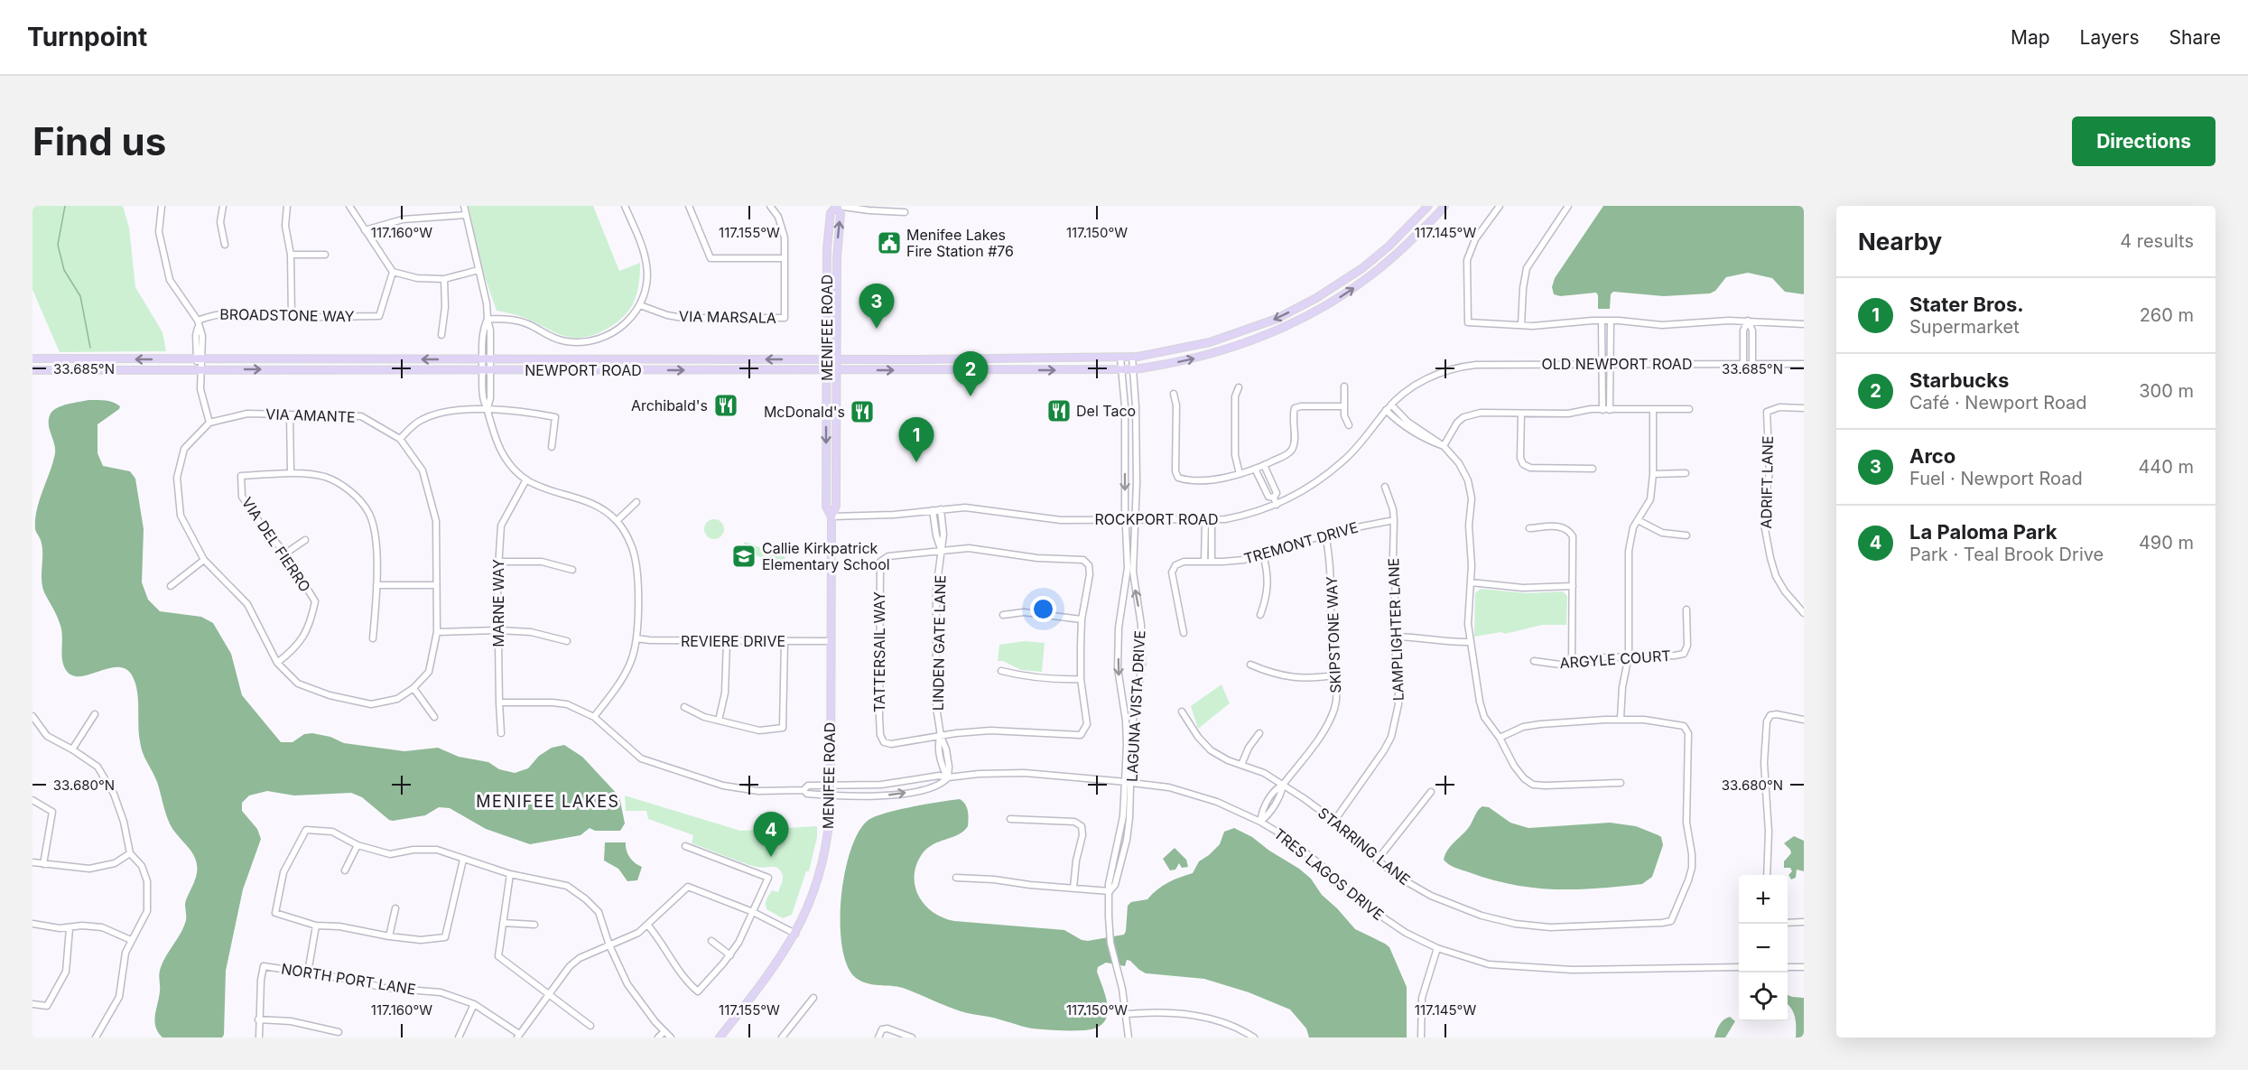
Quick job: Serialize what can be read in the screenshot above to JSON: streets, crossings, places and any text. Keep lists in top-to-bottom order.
{
  "streets": {
    "main road": ["MENIFEE ROAD", "NEWPORT ROAD"],
    "street": [
      "BROADSTONE WAY",
      "VIA MARSALA",
      "OLD NEWPORT ROAD",
      "VIA AMANTE",
      "ADRIFT LANE",
      "ROCKPORT ROAD",
      "TREMONT DRIVE",
      "VIA DEL FIERRO",
      "MARNE WAY",
      "LAMPLIGHTER LANE",
      "SKIPSTONE WAY",
      "REVIERE DRIVE",
      "LINDEN GATE LANE",
      "TATTERSAIL WAY",
      "ARGYLE COURT",
      "LAGUNA VISTA DRIVE",
      "STARRING LANE",
      "TRES LAGOS DRIVE",
      "NORTH PORT LANE"
    ]
  },
  "crossings": [
    ["MENIFEE ROAD", "NEWPORT ROAD"],
    ["MENIFEE ROAD", "ROCKPORT ROAD"],
    ["MENIFEE ROAD", "REVIERE DRIVE"],
    ["MENIFEE ROAD", "TRES LAGOS DRIVE"],
    ["OLD NEWPORT ROAD", "ROCKPORT ROAD"],
    ["NEWPORT ROAD", "LAGUNA VISTA DRIVE"],
    ["ROCKPORT ROAD", "LINDEN GATE LANE"],
    ["ROCKPORT ROAD", "LAGUNA VISTA DRIVE"],
    ["TREMONT DRIVE", "LAMPLIGHTER LANE"],
    ["TREMONT DRIVE", "SKIPSTONE WAY"],
    ["LAMPLIGHTER LANE", "STARRING LANE"],
    ["SKIPSTONE WAY", "STARRING LANE"],
    ["SKIPSTONE WAY", "TRES LAGOS DRIVE"],
    ["LINDEN GATE LANE", "TATTERSAIL WAY"],
    ["LINDEN GATE LANE", "TRES LAGOS DRIVE"],
    ["LAGUNA VISTA DRIVE", "TRES LAGOS DRIVE"]
  ],
  "districts": ["MENIFEE LAKES"],
  "places": {
    "public building": ["Menifee Lakes Fire Station #76"],
    "restaurant": ["Archibald's", "Del Taco", "McDonald's"],
    "school or university": ["Callie Kirkpatrick Elementary School"]
  },
  "page": {
    "header": "Turnpoint",
    "nav": ["Map", "Layers", "Share"],
    "buttons": "Directions",
    "title": "Find us",
    "heading": ["Nearby", "4 results"],
    "list": [
      {
        "mark": "1",
        "name": "Stater Bros.",
        "note": "Supermarket",
        "value": "260 m"
      },
      {
        "mark": "2",
        "name": "Starbucks",
        "note": "Café · Newport Road",
        "value": "300 m"
      },
      {
        "mark": "3",
        "name": "Arco",
        "note": "Fuel · Newport Road",
        "value": "440 m"
      },
      {
        "mark": "4",
        "name": "La Paloma Park",
        "note": "Park · Teal Brook Drive",
        "value": "490 m"
      }
    ],
    "pins": [
      "3",
      "2",
      "1",
      "4"
    ],
    "map_buttons": ["+", "−"]
  },
  "coordinates": [
    "117.160°W",
    "117.155°W",
    "117.150°W",
    "117.145°W",
    "33.685°N",
    "33.680°N"
  ]
}
